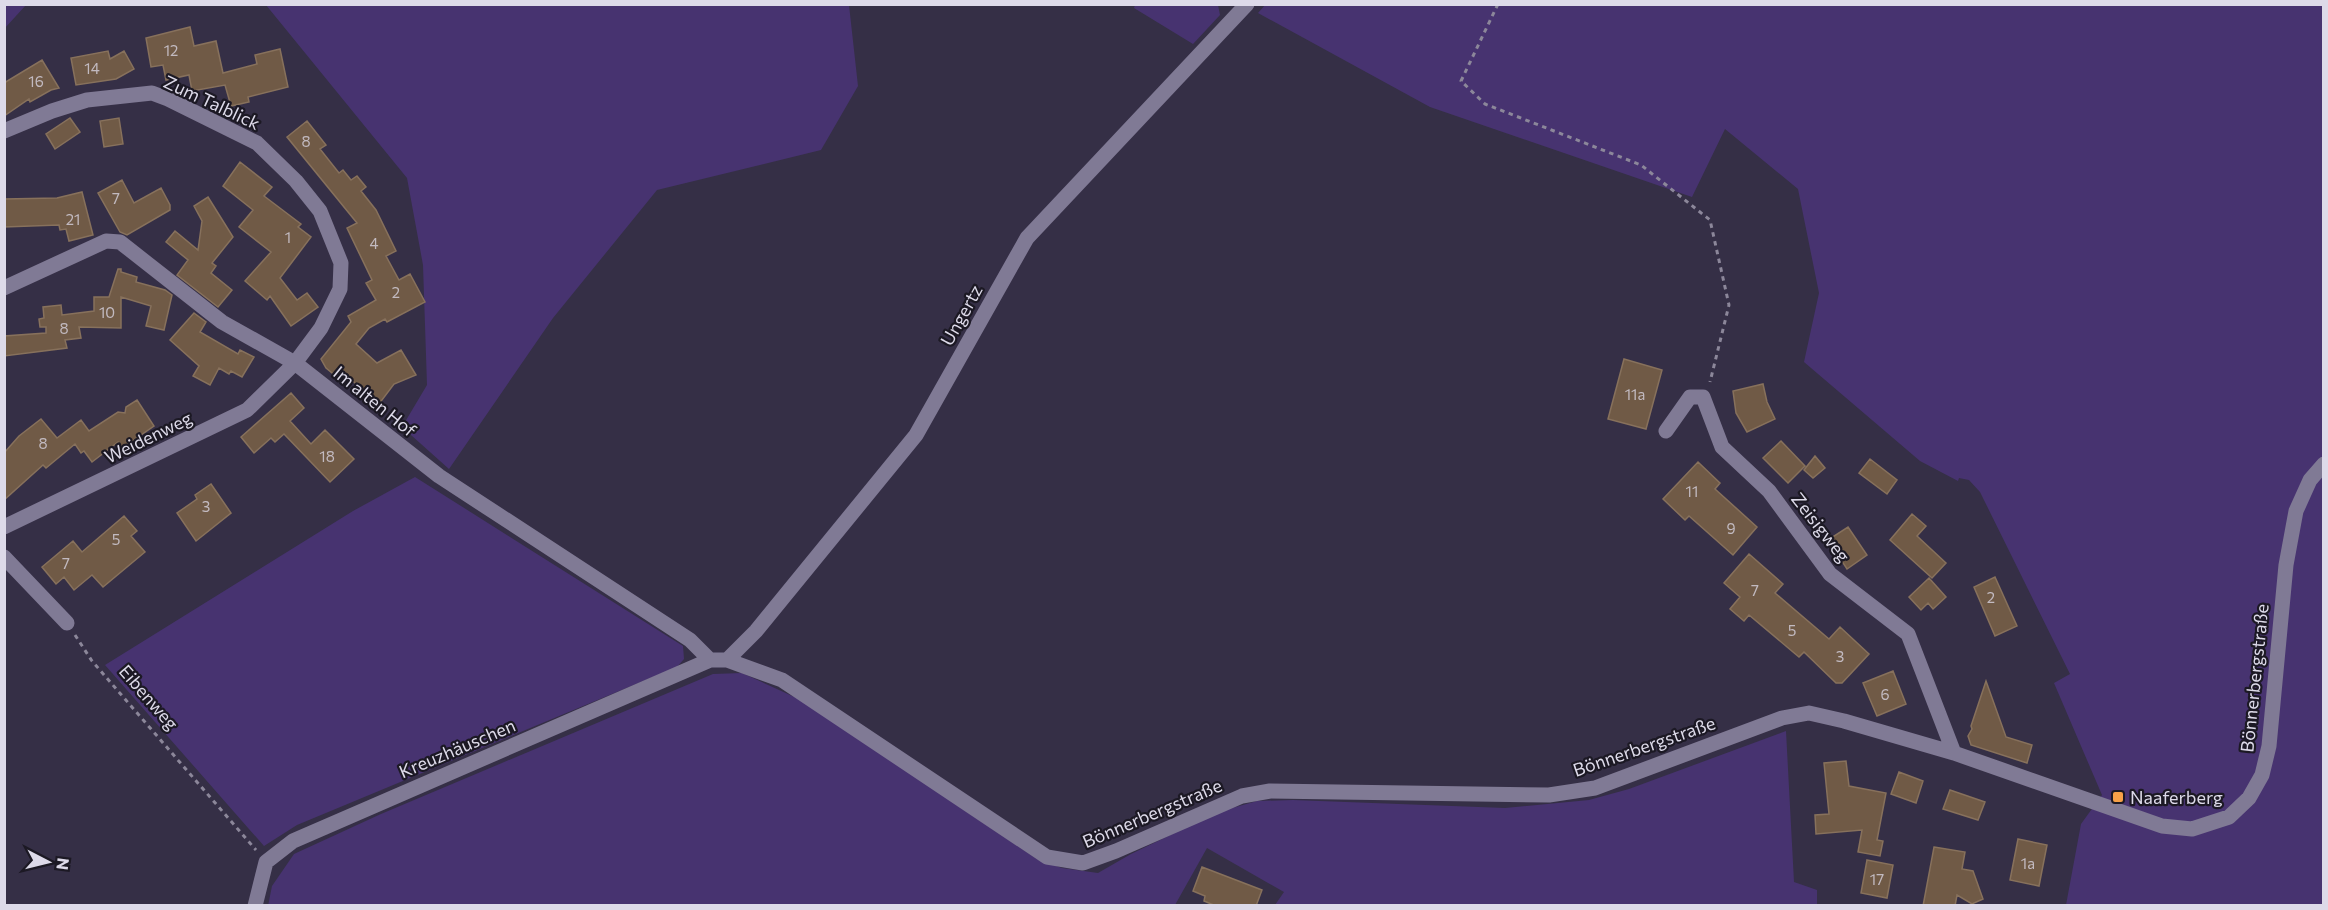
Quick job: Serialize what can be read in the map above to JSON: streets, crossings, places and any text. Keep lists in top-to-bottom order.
{
  "streets": {
    "street": [
      "Zum Talblick",
      "Ungertz",
      "Im alten Hof",
      "Weidenweg",
      "Zeisigweg",
      "Bönnerbergstraße",
      "Kreuzhäuschen"
    ],
    "path": ["Eibenweg"]
  },
  "crossings": [
    ["Zum Talblick", "Im alten Hof"],
    ["Zum Talblick", "Weidenweg"],
    ["Ungertz", "Bönnerbergstraße"],
    ["Im alten Hof", "Weidenweg"],
    ["Im alten Hof", "Bönnerbergstraße"],
    ["Im alten Hof", "Kreuzhäuschen"],
    ["Zeisigweg", "Bönnerbergstraße"],
    ["Bönnerbergstraße", "Kreuzhäuschen"],
    ["Eibenweg", "Kreuzhäuschen"]
  ],
  "places": {
    "transit": ["Naaferberg"]
  },
  "house_numbers": [
    "12",
    "14",
    "16",
    "8",
    "7",
    "21",
    "1",
    "4",
    "2",
    "10",
    "8",
    "11a",
    "8",
    "18",
    "11",
    "3",
    "9",
    "5",
    "7",
    "7",
    "2",
    "5",
    "3",
    "6",
    "1a",
    "17"
  ],
  "north": "right"
}
